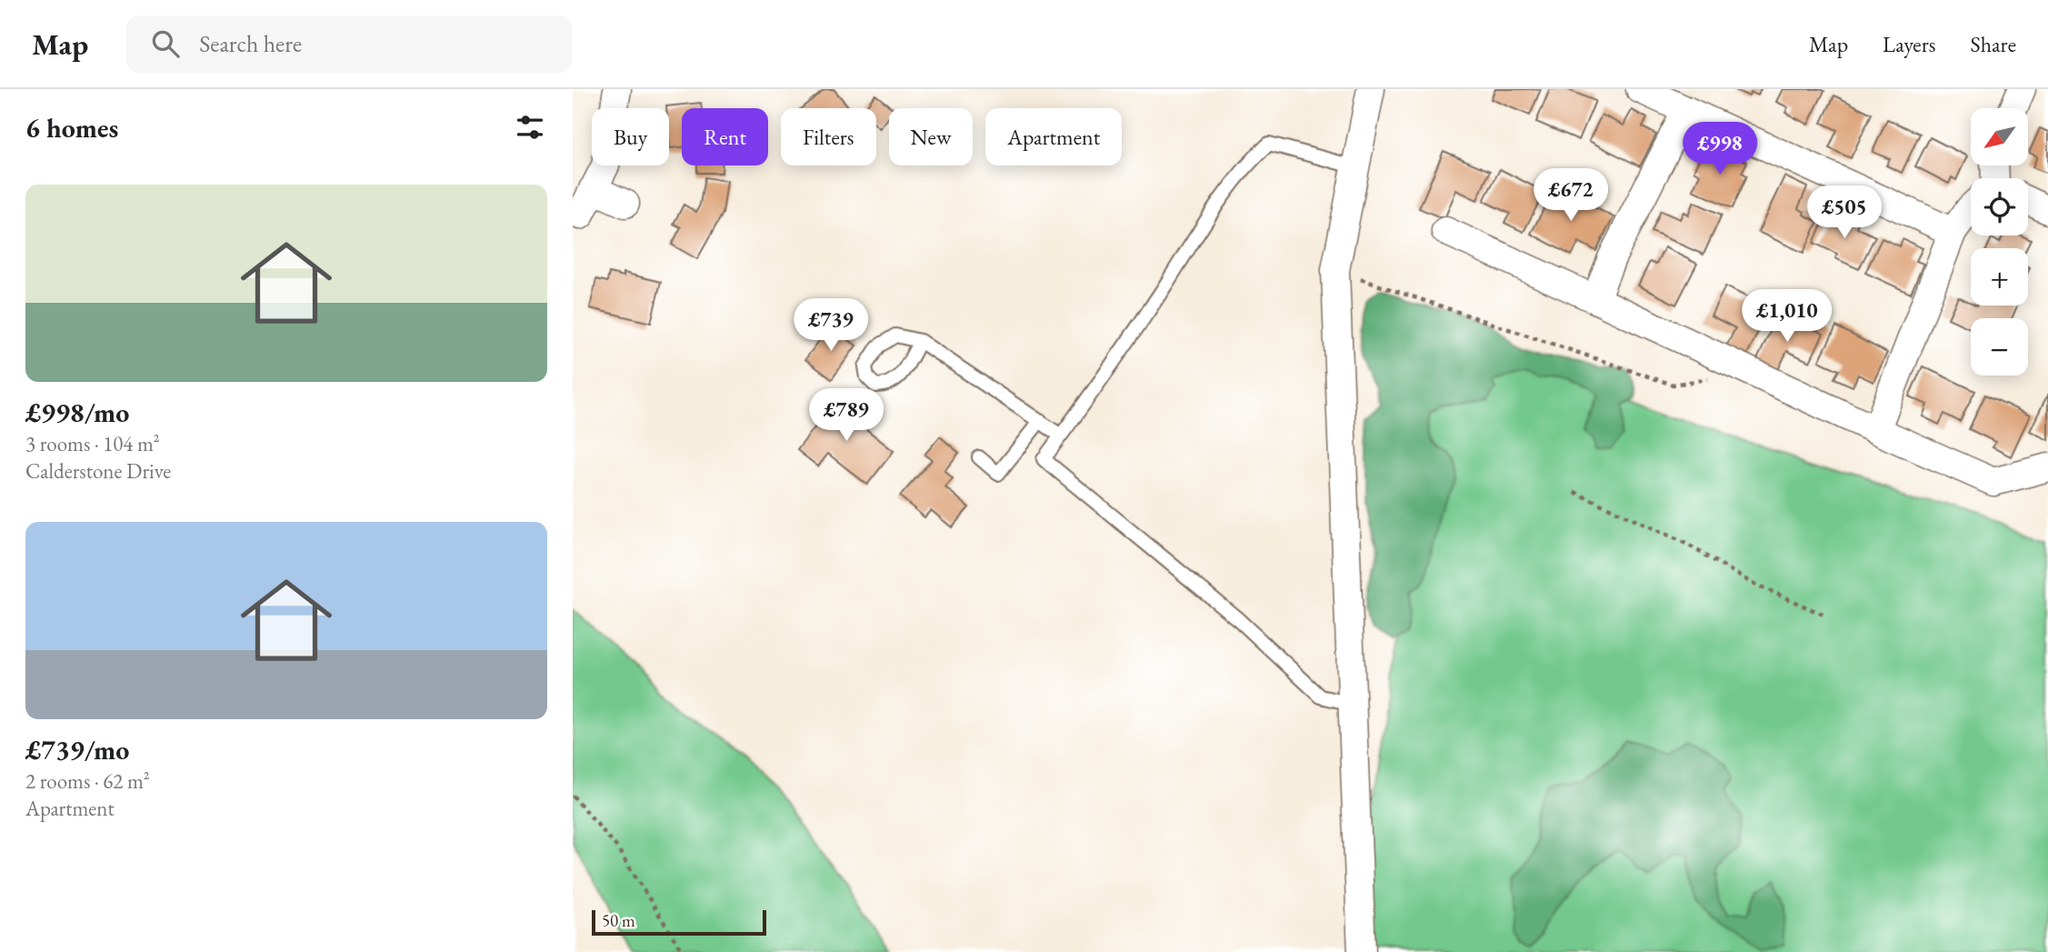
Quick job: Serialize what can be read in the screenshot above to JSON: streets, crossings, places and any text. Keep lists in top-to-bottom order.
{
  "scale_bar": "50 m",
  "north": "bottom left",
  "page": {
    "header": "Map",
    "search": "Search here",
    "nav": ["Map", "Layers", "Share"],
    "heading": "6 homes",
    "map_buttons": ["+", "−"],
    "chip": [
      "Buy",
      "Rent",
      "Filters",
      "New",
      "Apartment"
    ],
    "price": [
      "£998",
      "£672",
      "£505",
      "£1,010",
      "£739",
      "£789"
    ],
    "list": [
      {
        "name": "£998/mo",
        "note": "3 rooms · 104 m² · Calderstone Drive"
      },
      {
        "name": "£739/mo",
        "note": "2 rooms · 62 m² · Apartment"
      }
    ],
    "scale": "50 m"
  }
}
